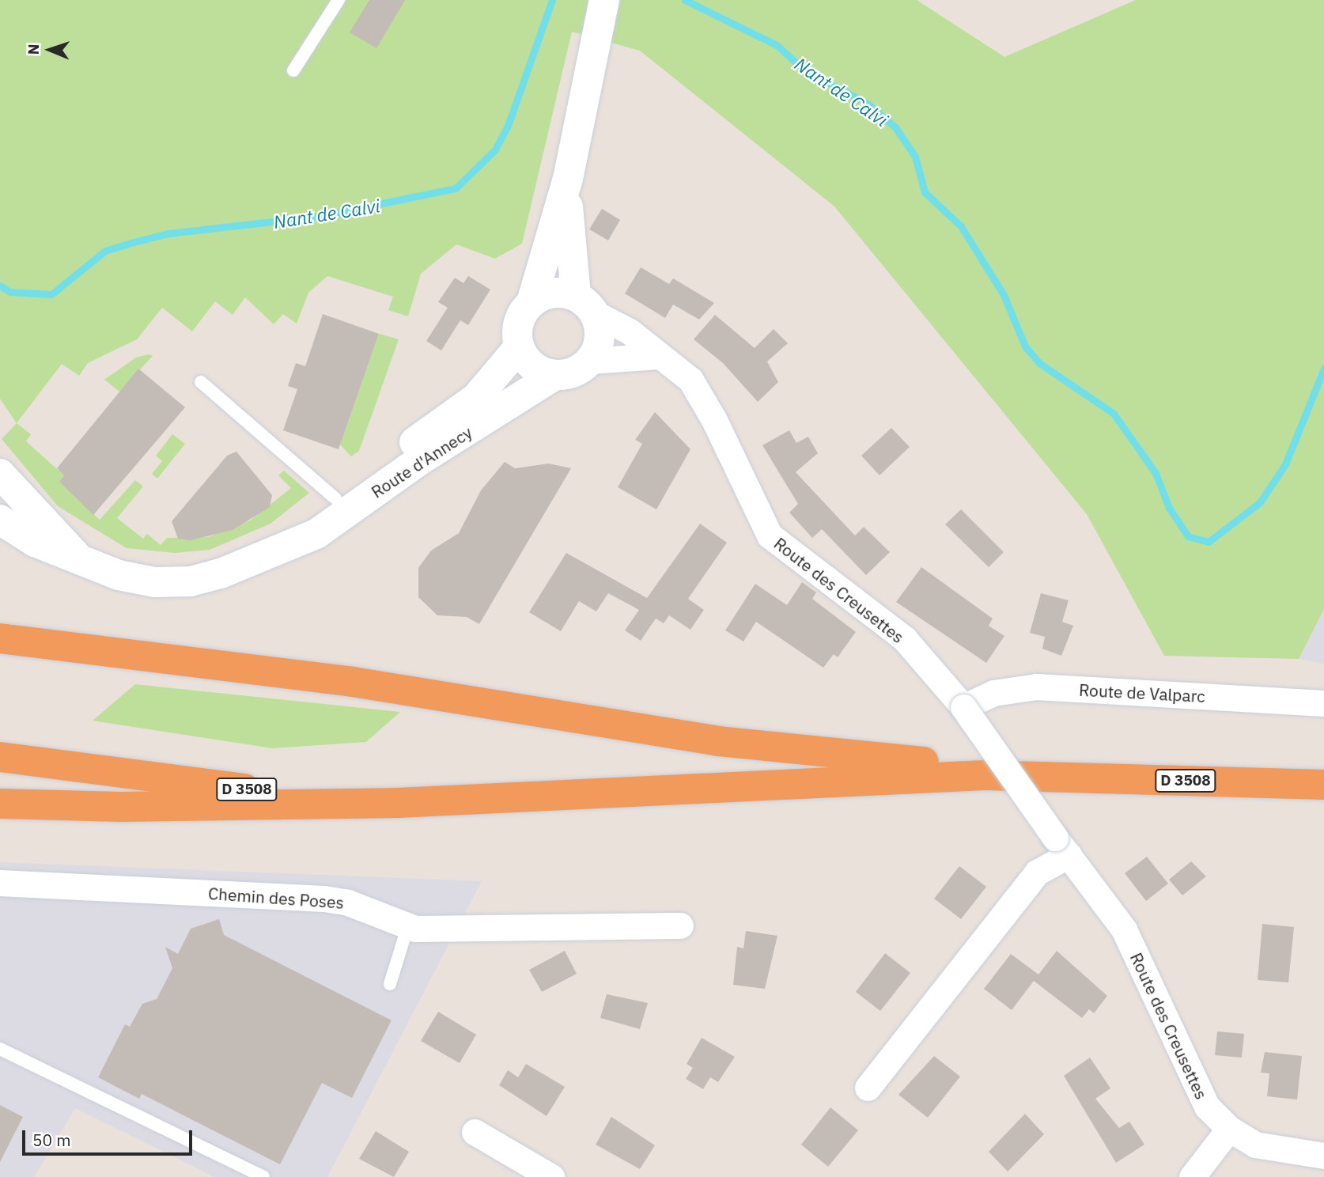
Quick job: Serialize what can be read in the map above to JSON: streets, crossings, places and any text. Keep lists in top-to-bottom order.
{
  "streets": {
    "highway": ["D 3508"],
    "main road": ["Route d'Annecy"],
    "street": ["Route des Creusettes", "Route de Valparc", "Chemin des Poses"]
  },
  "crossings": [
    ["Route d'Annecy", "Route des Creusettes"],
    ["Route des Creusettes", "Route de Valparc"]
  ],
  "water": ["Nant de Calvi"],
  "scale_bar": "50 m",
  "north": "left"
}
